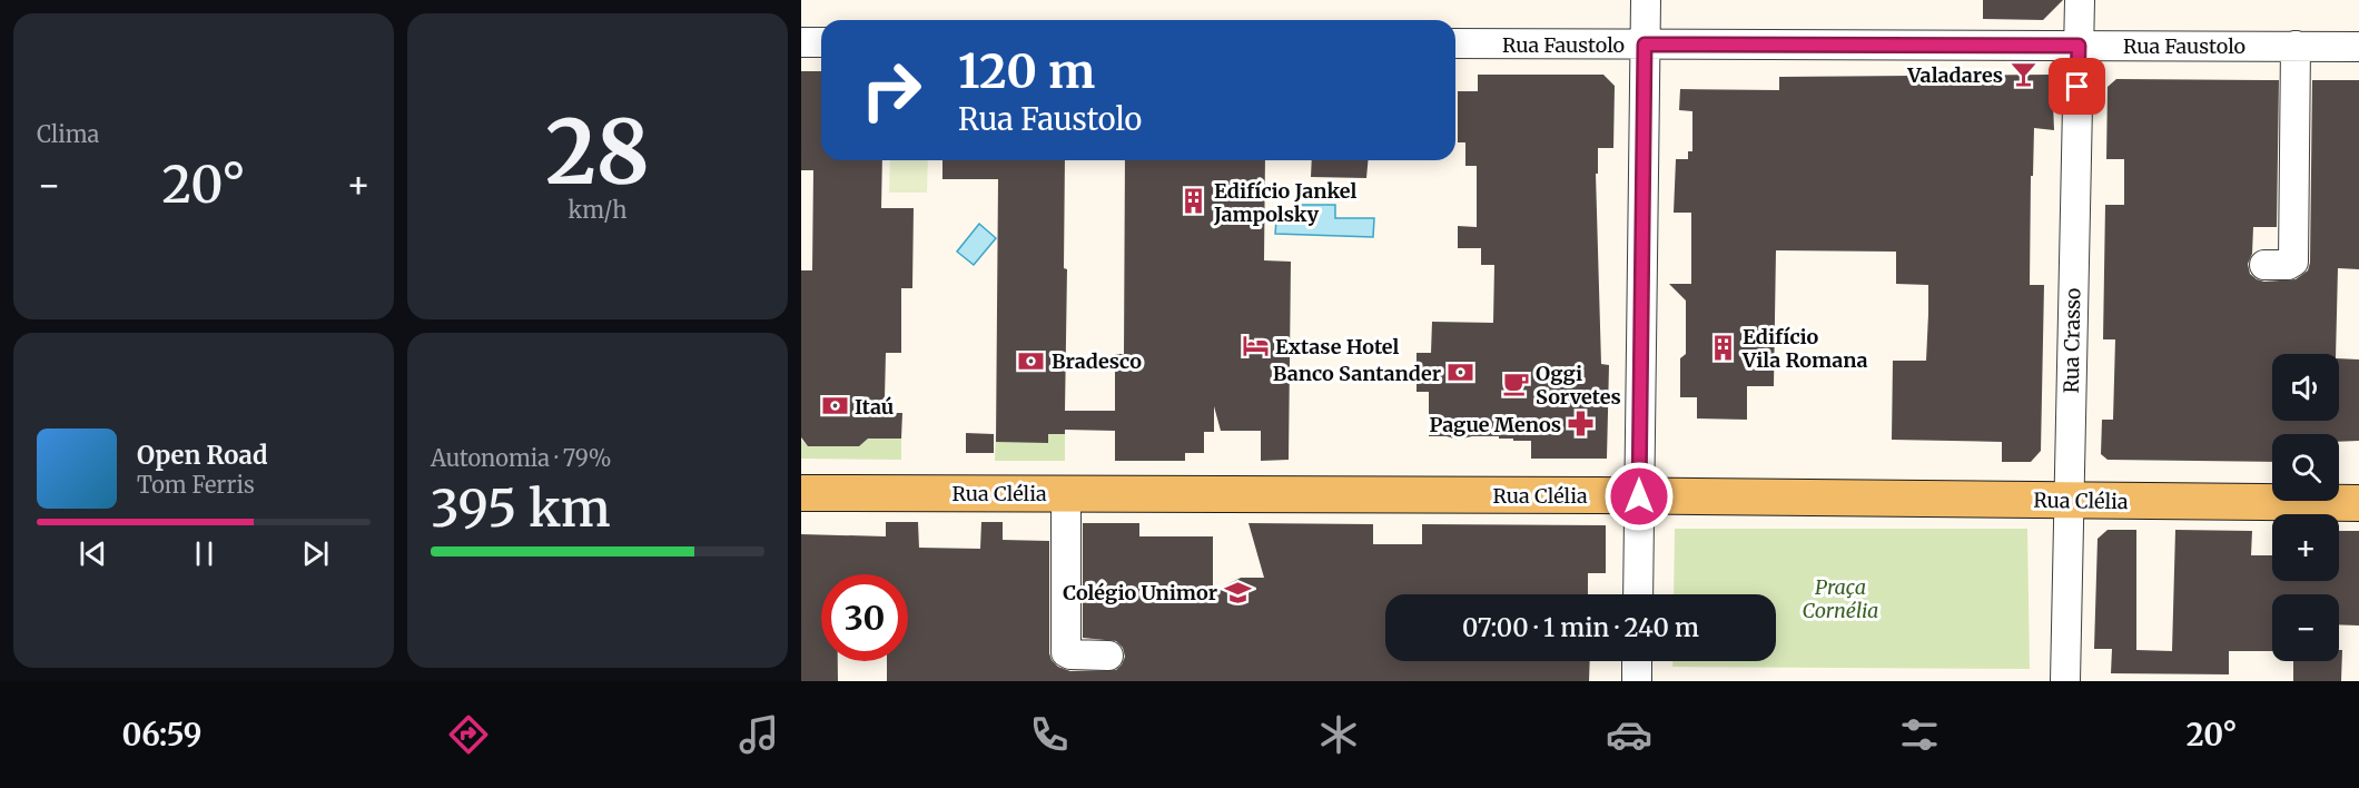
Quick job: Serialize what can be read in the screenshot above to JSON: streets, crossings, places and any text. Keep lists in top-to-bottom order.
{
  "streets": {
    "main road": ["Rua Clélia"],
    "street": ["Rua Faustolo", "Rua Crasso"]
  },
  "crossings": [
    ["Rua Faustolo", "Rua Crasso"],
    ["Rua Crasso", "Rua Clélia"]
  ],
  "parks": ["Praça Cornélia"],
  "places": {
    "bar": ["Valadares"],
    "building": ["Edifício Jankel Jampolsky", "Edifício Vila Romana"],
    "hotel": ["Extase Hotel"],
    "bank": ["Bradesco", "Banco Santander", "Itaú"],
    "cafe": ["Oggi Sorvetes"],
    "pharmacy": ["Pague Menos"],
    "school or university": ["Colégio Unimor"]
  },
  "page": {
    "tile": [
      "Clima",
      ["28", "km/h"],
      ["Autonomia · 79%", "395 km"]
    ],
    "turn": ["120 m", "Rua Faustolo"],
    "heat": ["−", "20°", "+"],
    "map_buttons": ["+", "−"],
    "song": ["Open Road", "Tom Ferris"],
    "limit": "30",
    "trip": "07:00 · 1 min · 240 m",
    "tabs": ["06:59", "20°"]
  }
}
